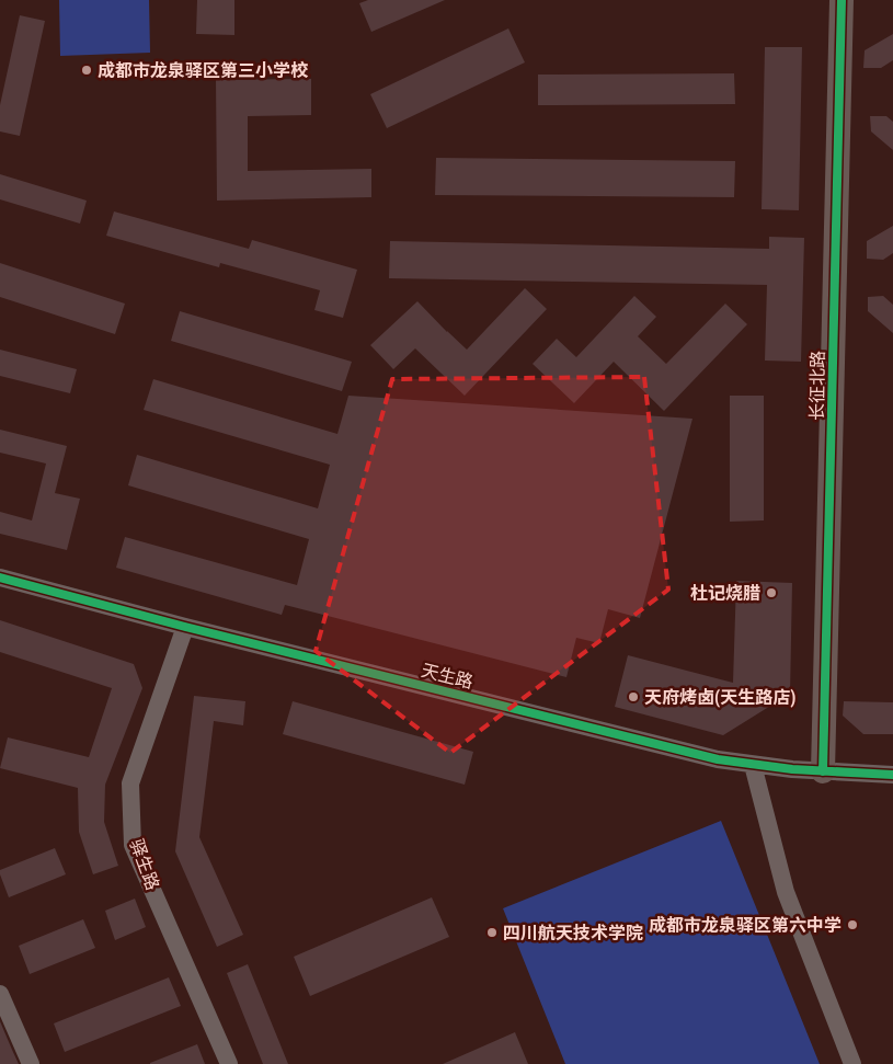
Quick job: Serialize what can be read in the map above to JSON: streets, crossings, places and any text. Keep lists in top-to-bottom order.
{
  "streets": {
    "street": ["长征北路", "天生路", "驿生路"]
  },
  "crossings": [
    ["长征北路", "天生路"],
    ["天生路", "驿生路"]
  ],
  "places": [
    "成都市龙泉驿区第三小学校",
    "杜记烧腊",
    "天府烤卤(天生路店)",
    "成都市龙泉驿区第六中学",
    "四川航天技术学院"
  ]
}
